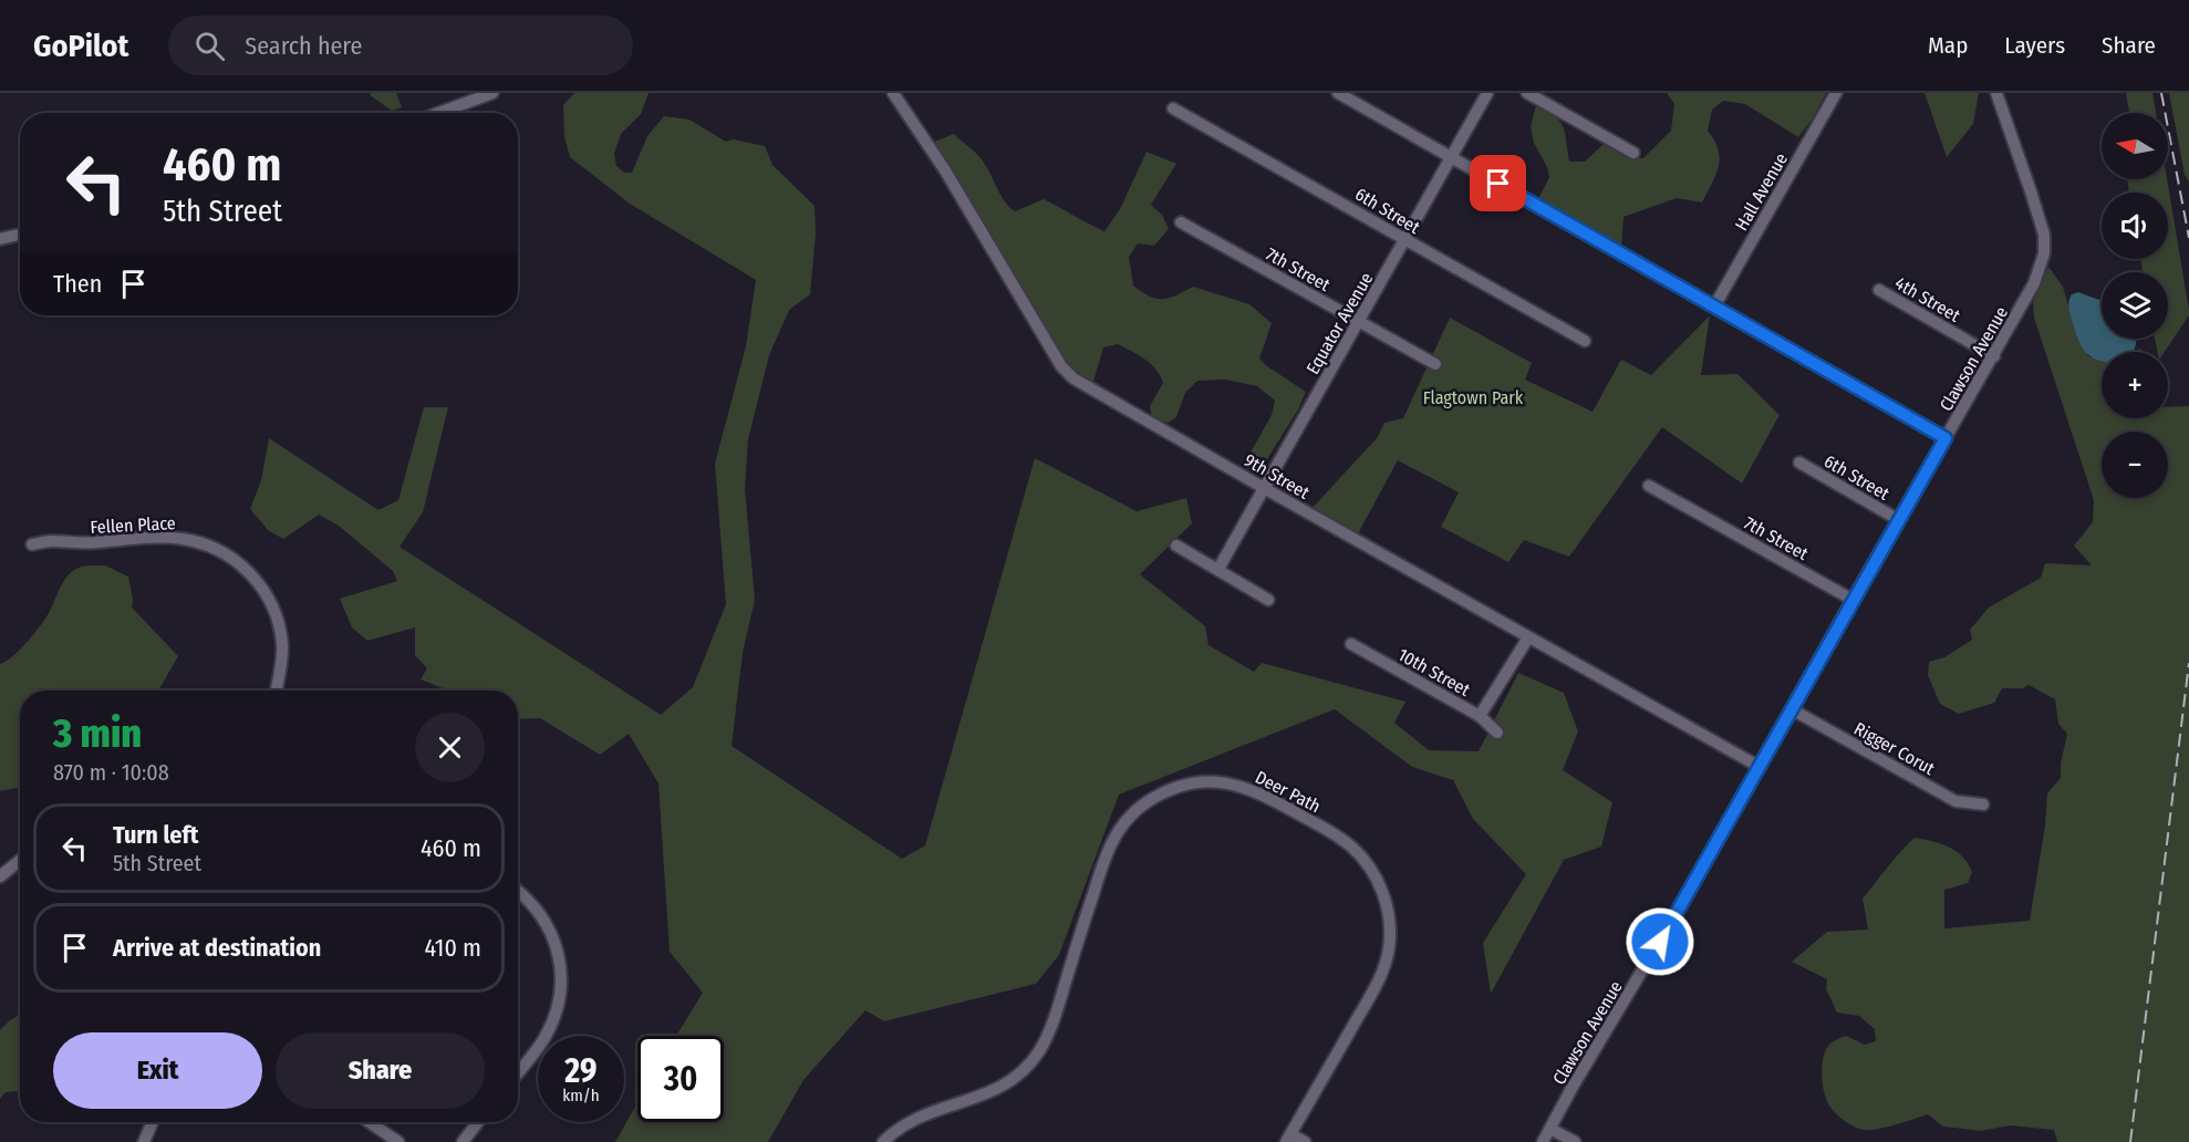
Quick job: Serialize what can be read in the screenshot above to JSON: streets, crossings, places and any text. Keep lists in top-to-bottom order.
{
  "streets": {
    "street": [
      "Hall Avenue",
      "6th Street",
      "7th Street",
      "4th Street",
      "Equator Avenue",
      "Clawson Avenue",
      "9th Street",
      "Fellen Place",
      "10th Street",
      "Rigger Corut",
      "Deer Path"
    ]
  },
  "crossings": [
    ["6th Street", "Equator Avenue"],
    ["6th Street", "Clawson Avenue"],
    ["7th Street", "Equator Avenue"],
    ["7th Street", "Clawson Avenue"],
    ["4th Street", "Clawson Avenue"],
    ["Equator Avenue", "9th Street"],
    ["Clawson Avenue", "9th Street"],
    ["Clawson Avenue", "Rigger Corut"]
  ],
  "parks": ["Flagtown Park"],
  "north": "left",
  "page": {
    "header": "GoPilot",
    "search": "Search here",
    "nav": ["Map", "Layers", "Share"],
    "map_buttons": ["+", "−"],
    "turn": ["460 m", "5th Street"],
    "then": "Then",
    "heading": ["3 min", "870 m · 10:08"],
    "list": [
      {
        "name": "Turn left",
        "note": "5th Street",
        "value": "460 m"
      },
      {
        "name": "Arrive at destination",
        "value": "410 m"
      }
    ],
    "buttons": ["Exit", "Share"],
    "speed": "29 km/h",
    "limit": "30"
  }
}
